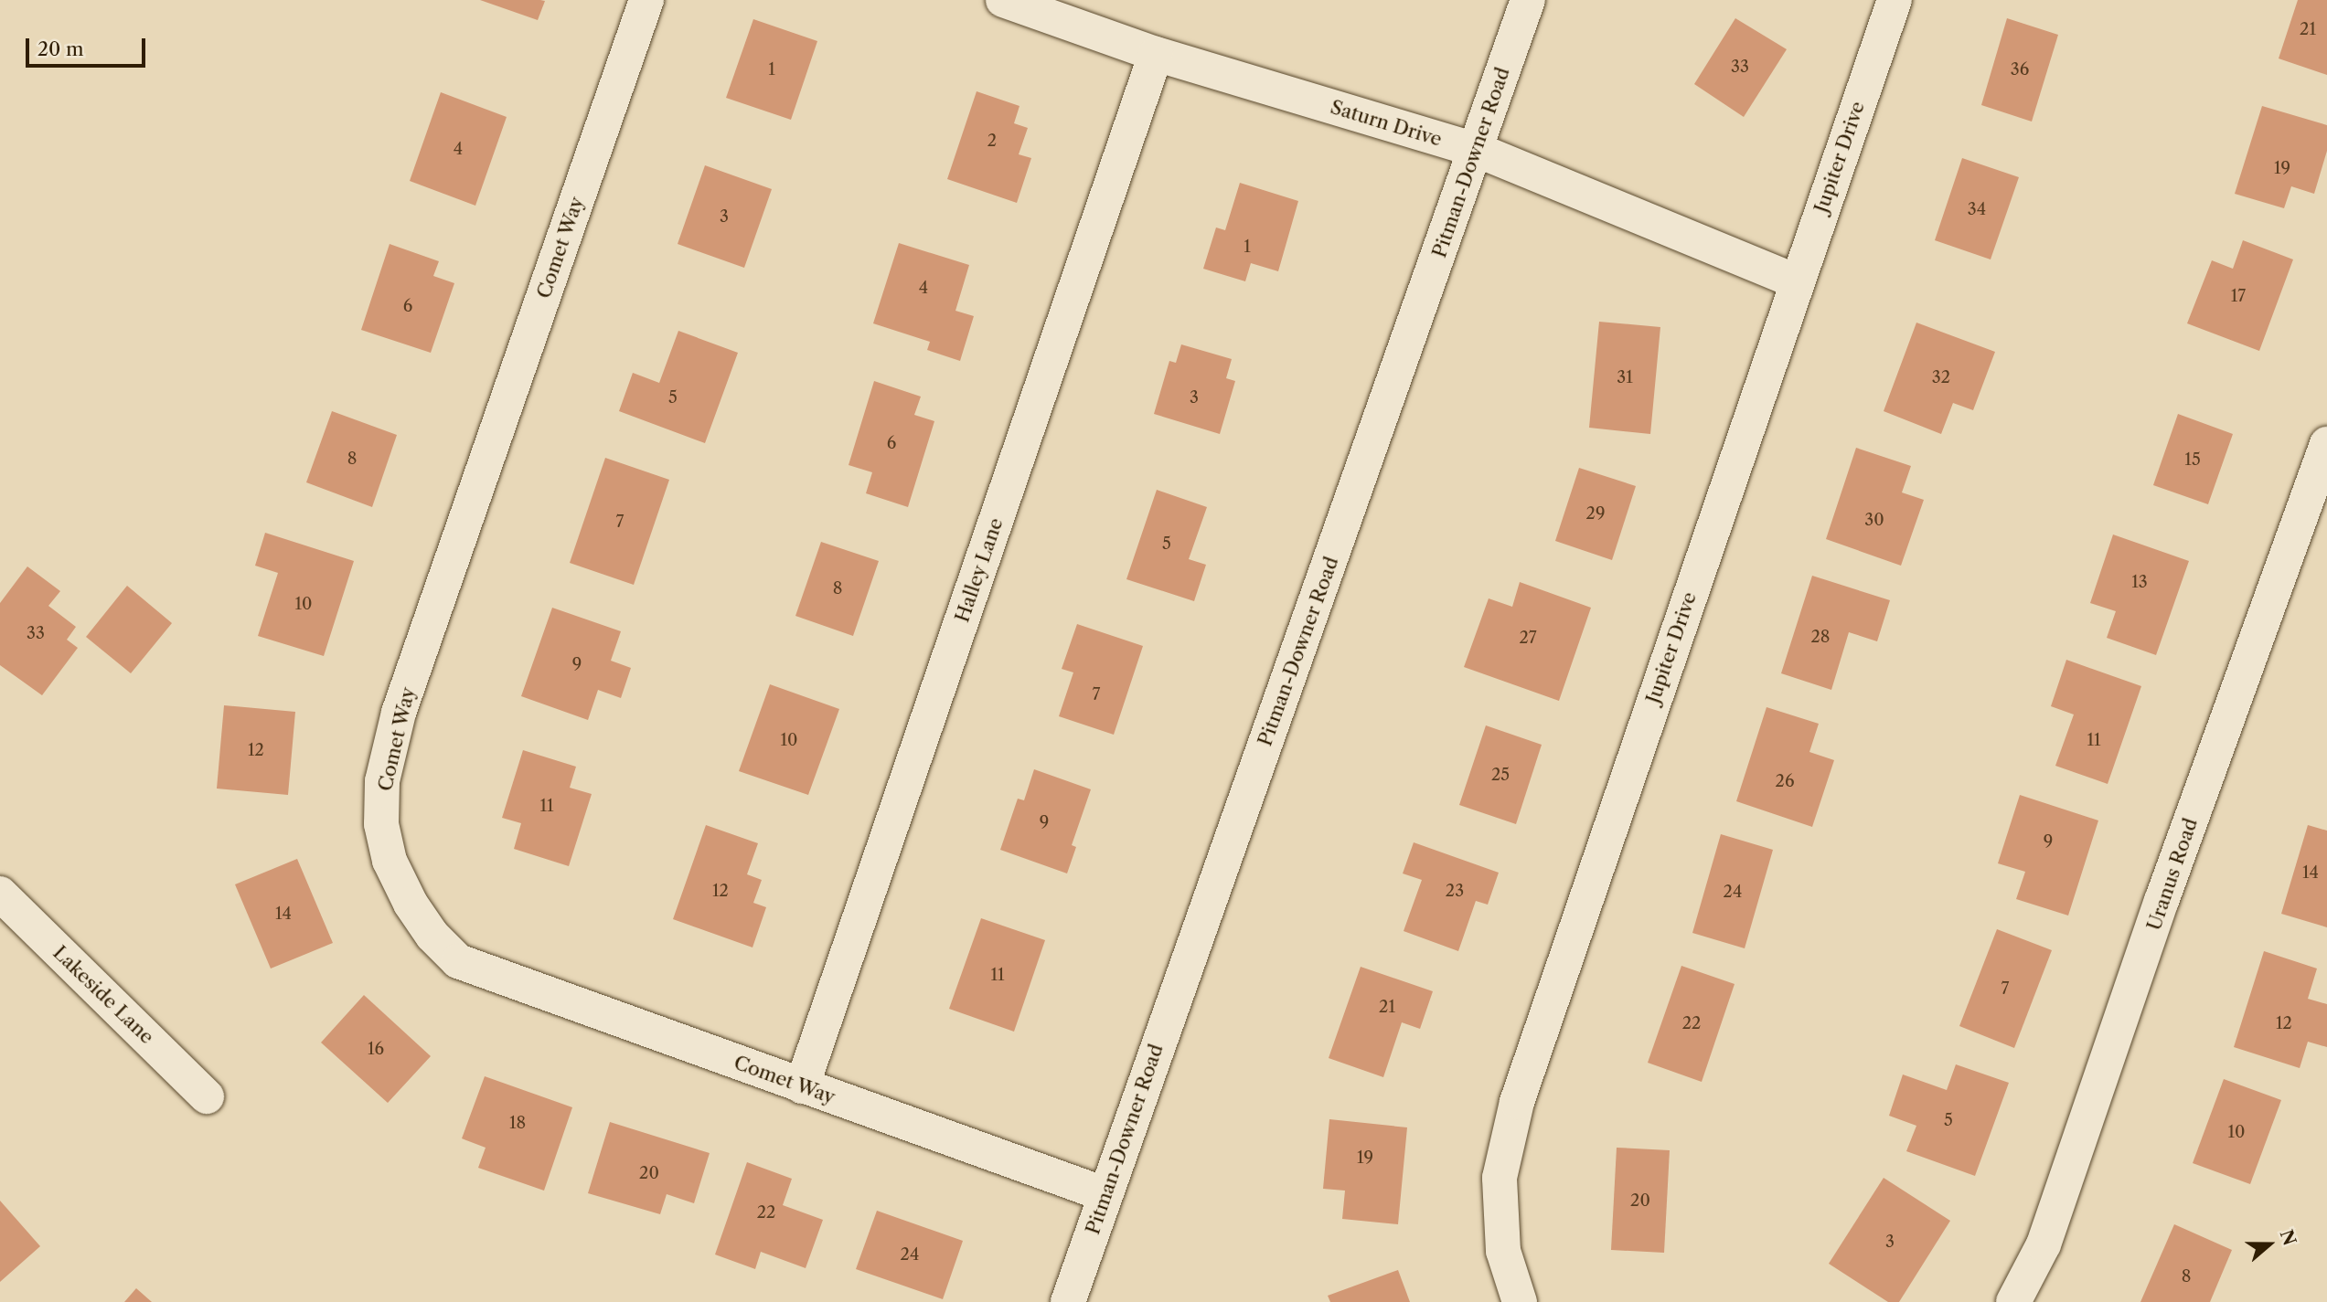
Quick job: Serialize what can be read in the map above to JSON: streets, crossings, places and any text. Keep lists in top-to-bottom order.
{
  "streets": {
    "street": [
      "Saturn Drive",
      "Jupiter Drive",
      "Pitman-Downer Road",
      "Comet Way",
      "Halley Lane",
      "Uranus Road",
      "Lakeside Lane"
    ]
  },
  "crossings": [
    ["Saturn Drive", "Jupiter Drive"],
    ["Saturn Drive", "Pitman-Downer Road"],
    ["Saturn Drive", "Halley Lane"],
    ["Pitman-Downer Road", "Comet Way"],
    ["Comet Way", "Halley Lane"]
  ],
  "house_numbers": [
    "21",
    "33",
    "1",
    "36",
    "2",
    "4",
    "19",
    "34",
    "3",
    "1",
    "4",
    "17",
    "6",
    "31",
    "32",
    "5",
    "3",
    "6",
    "8",
    "15",
    "29",
    "30",
    "7",
    "5",
    "13",
    "8",
    "10",
    "33",
    "28",
    "27",
    "9",
    "7",
    "10",
    "11",
    "12",
    "25",
    "26",
    "11",
    "9",
    "9",
    "14",
    "12",
    "23",
    "24",
    "14",
    "11",
    "7",
    "21",
    "22",
    "12",
    "16",
    "5",
    "18",
    "10",
    "19",
    "20",
    "20",
    "22",
    "3",
    "24",
    "8"
  ],
  "scale_bar": "20 m",
  "north": "right"
}
